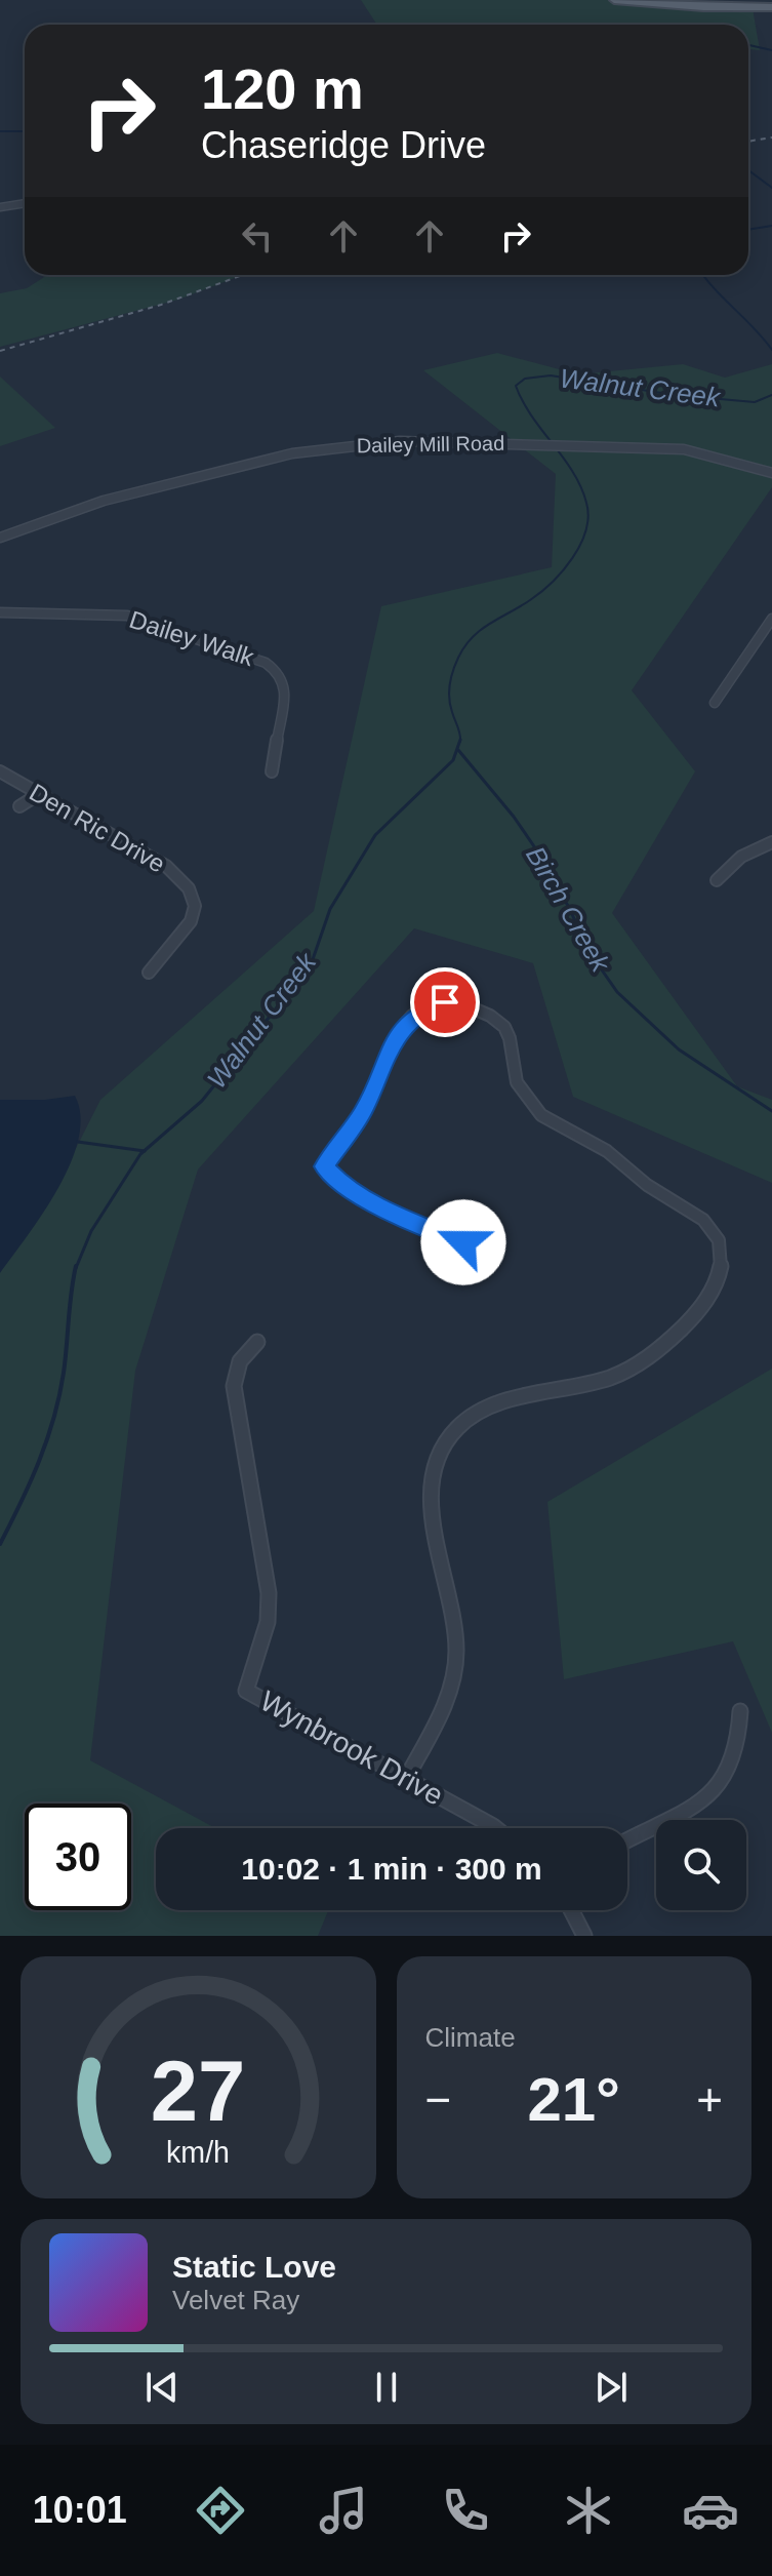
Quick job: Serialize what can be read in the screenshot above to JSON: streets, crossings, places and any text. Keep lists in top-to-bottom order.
{
  "streets": {
    "street": [
      "Dailey Mill Road",
      "Dailey Walk",
      "Den Ric Drive",
      "Wynbrook Drive"
    ]
  },
  "water": ["Walnut Creek", "Birch Creek"],
  "page": {
    "turn": ["120 m", "Chaseridge Drive"],
    "limit": "30",
    "trip": "10:02 · 1 min · 300 m",
    "tile": "Climate",
    "heat": ["−", "21°", "+"],
    "song": ["Static Love", "Velvet Ray"],
    "tabs": "10:01",
    "gauge": ["27", "km/h"]
  }
}
